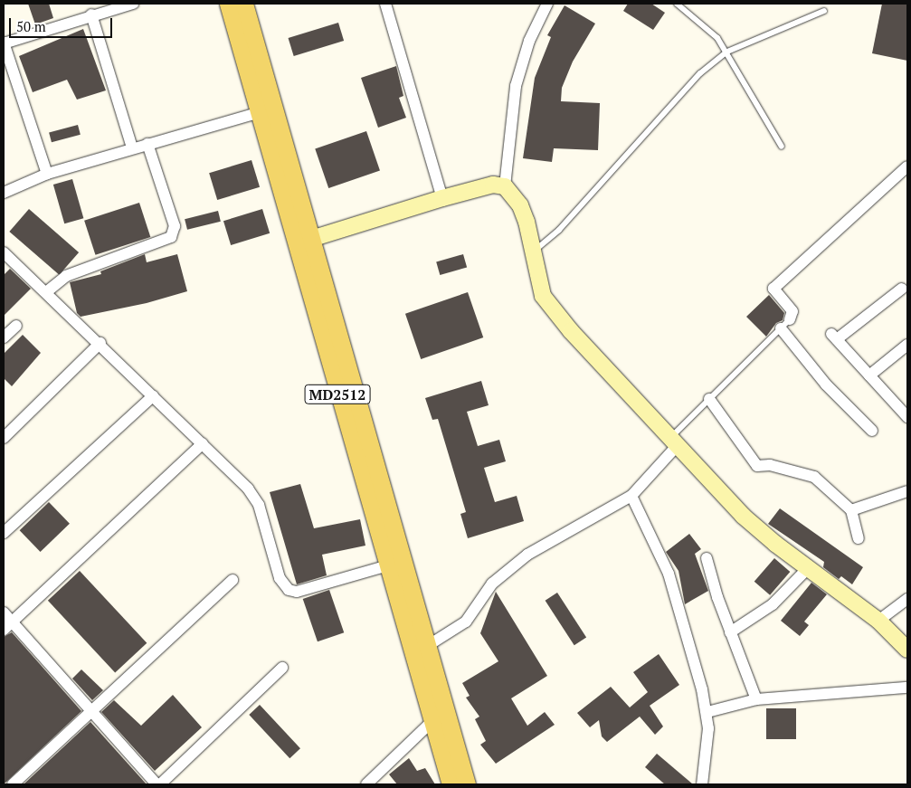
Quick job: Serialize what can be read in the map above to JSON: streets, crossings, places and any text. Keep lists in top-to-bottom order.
{
  "streets": {
    "main road": ["MD2512"]
  },
  "scale_bar": "50 m"
}
